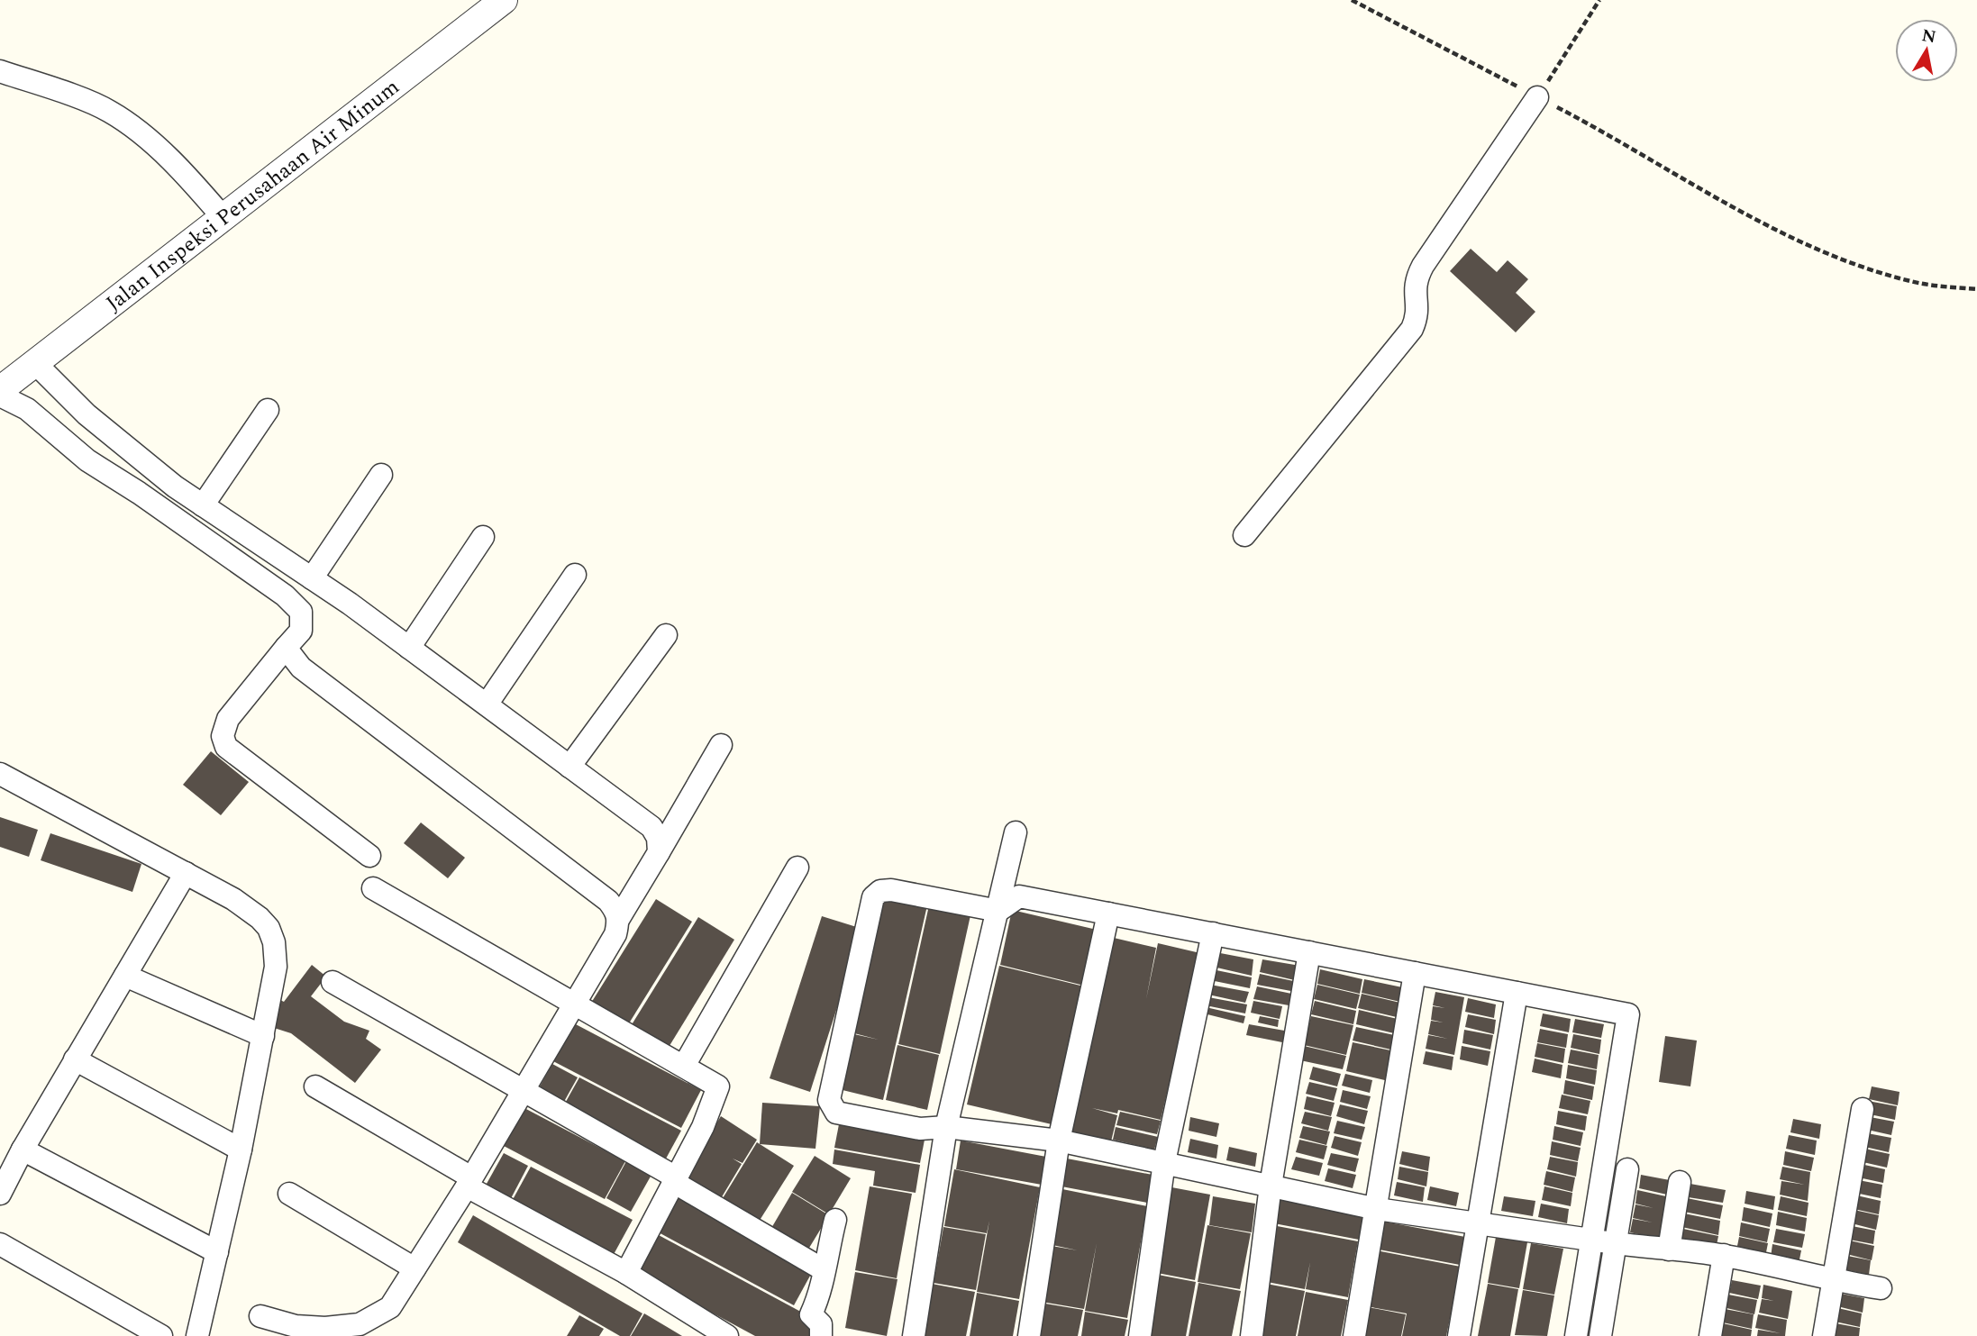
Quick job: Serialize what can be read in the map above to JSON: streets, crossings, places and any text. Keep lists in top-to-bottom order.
{
  "streets": {
    "street": ["Jalan Inspeksi Perusahaan Air Minum"]
  },
  "north": "top"
}
